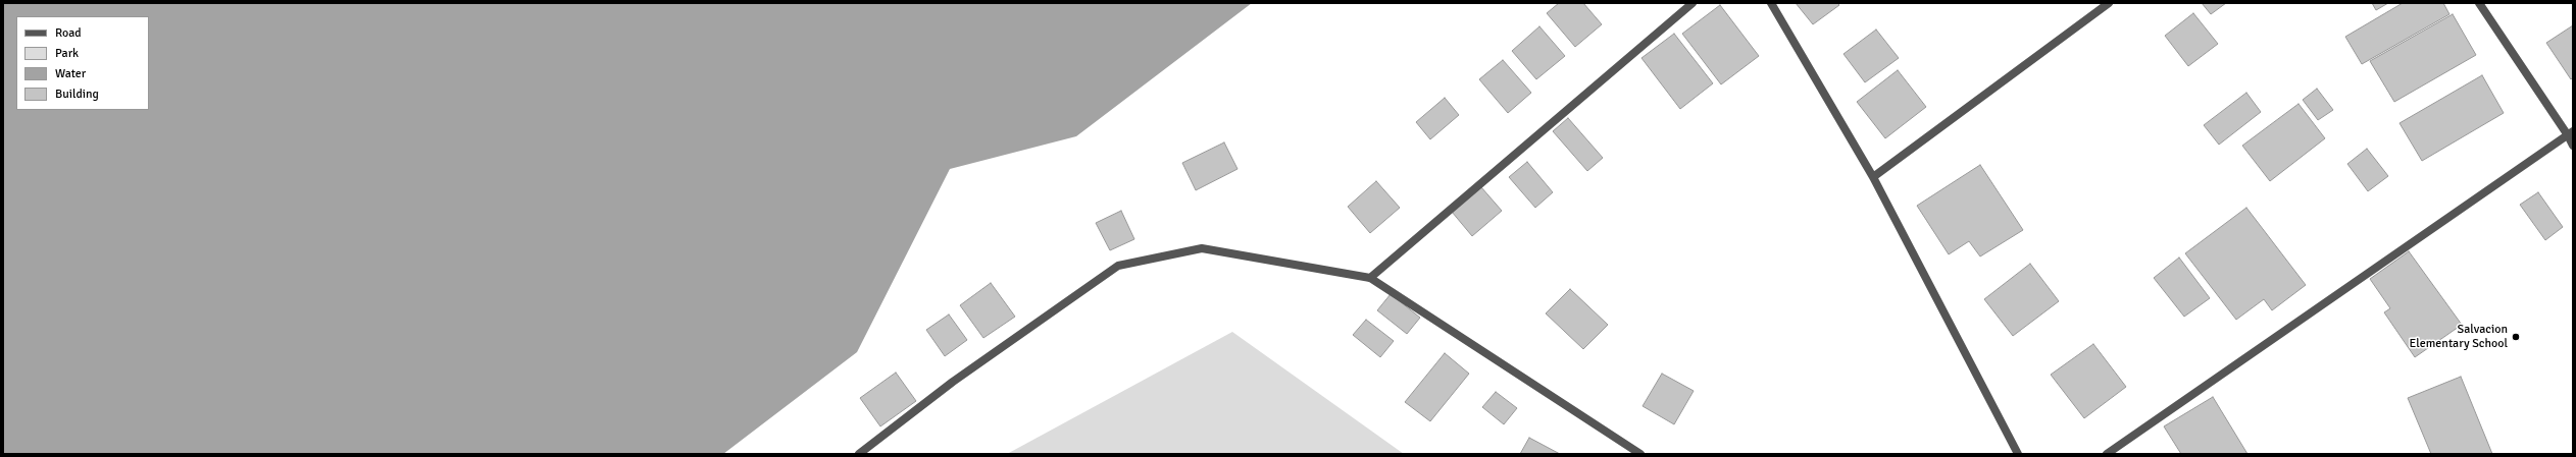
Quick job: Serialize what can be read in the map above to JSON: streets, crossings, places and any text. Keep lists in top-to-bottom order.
{
  "places": ["Salvacion Elementary School"],
  "legend": [
    "Road",
    "Park",
    "Water",
    "Building"
  ]
}
